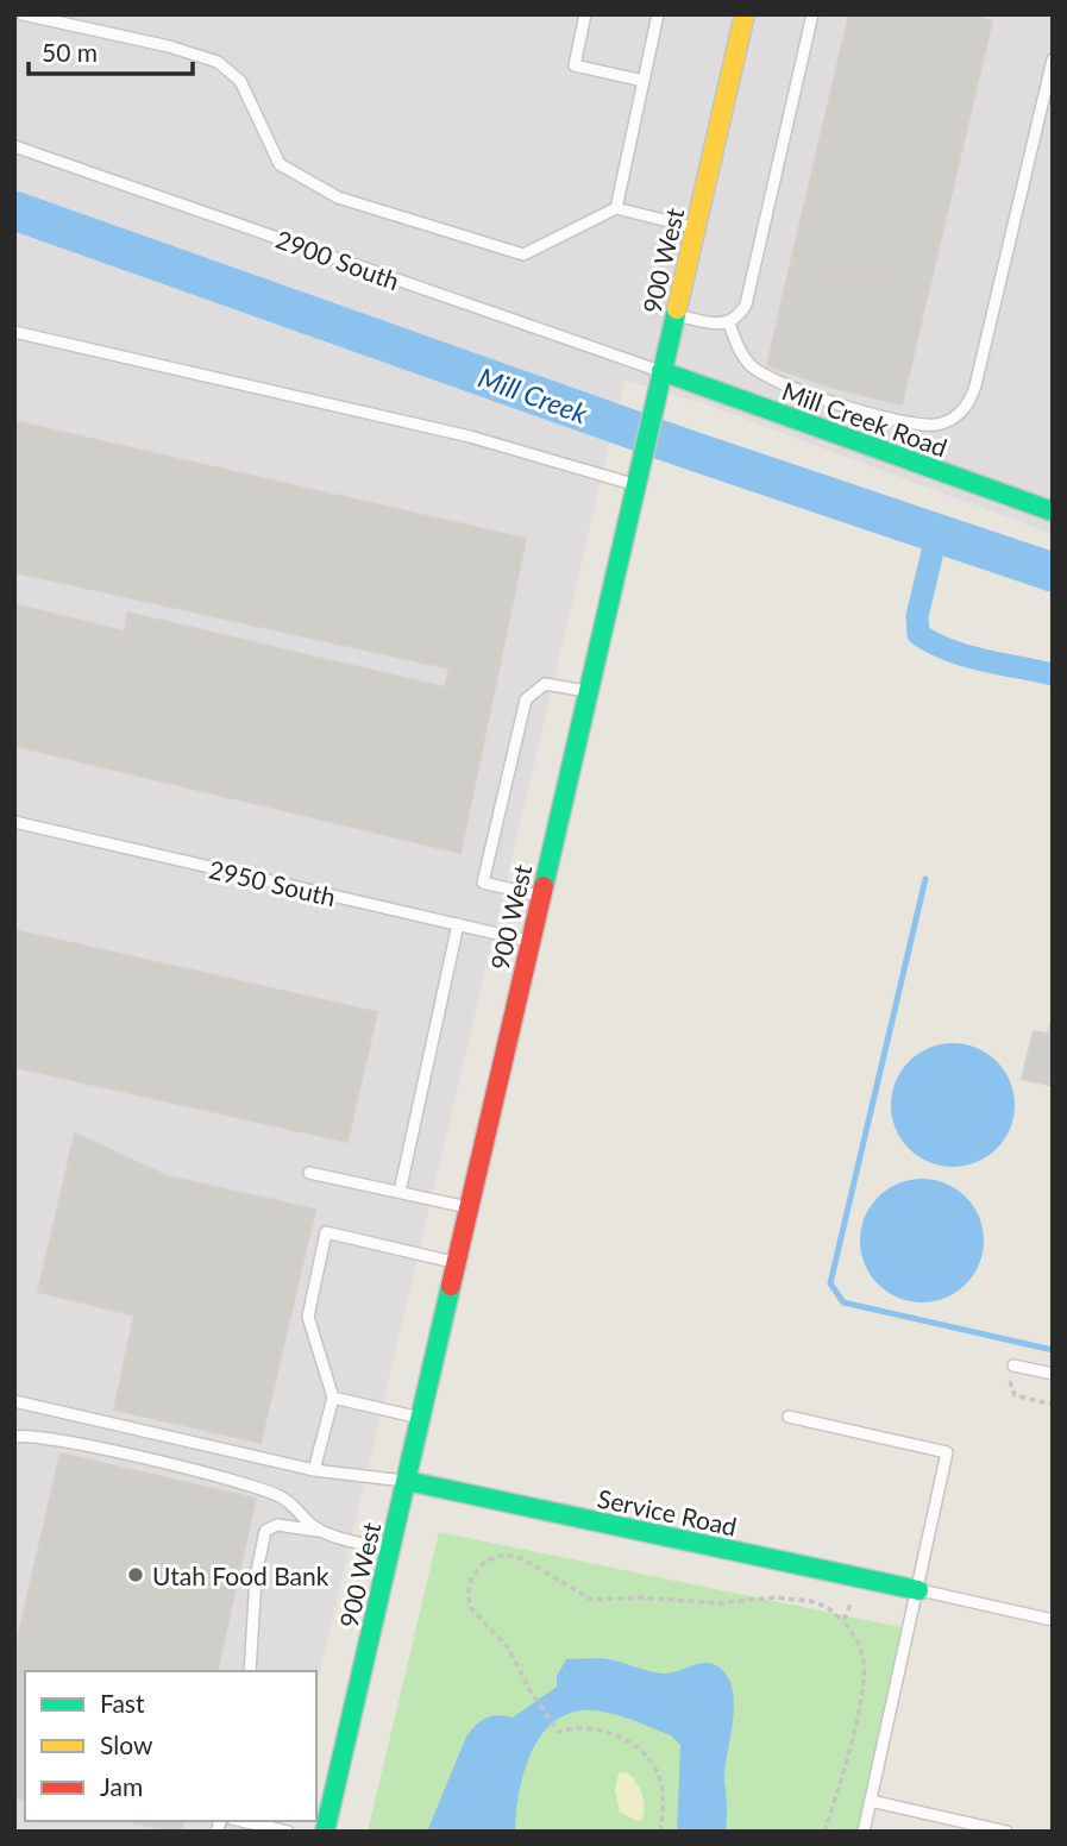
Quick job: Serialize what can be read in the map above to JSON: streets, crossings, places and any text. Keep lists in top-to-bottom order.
{
  "streets": {
    "main road": ["900 West", "Mill Creek Road", "Service Road"],
    "lane": ["2900 South", "2950 South"]
  },
  "crossings": [
    ["2900 South", "900 West"],
    ["2900 South", "Mill Creek Road"],
    ["900 West", "Mill Creek Road"],
    ["900 West", "2950 South"],
    ["900 West", "Service Road"]
  ],
  "water": ["Mill Creek"],
  "places": ["Utah Food Bank"],
  "legend": ["Fast", "Slow", "Jam"],
  "scale_bar": "50 m"
}
